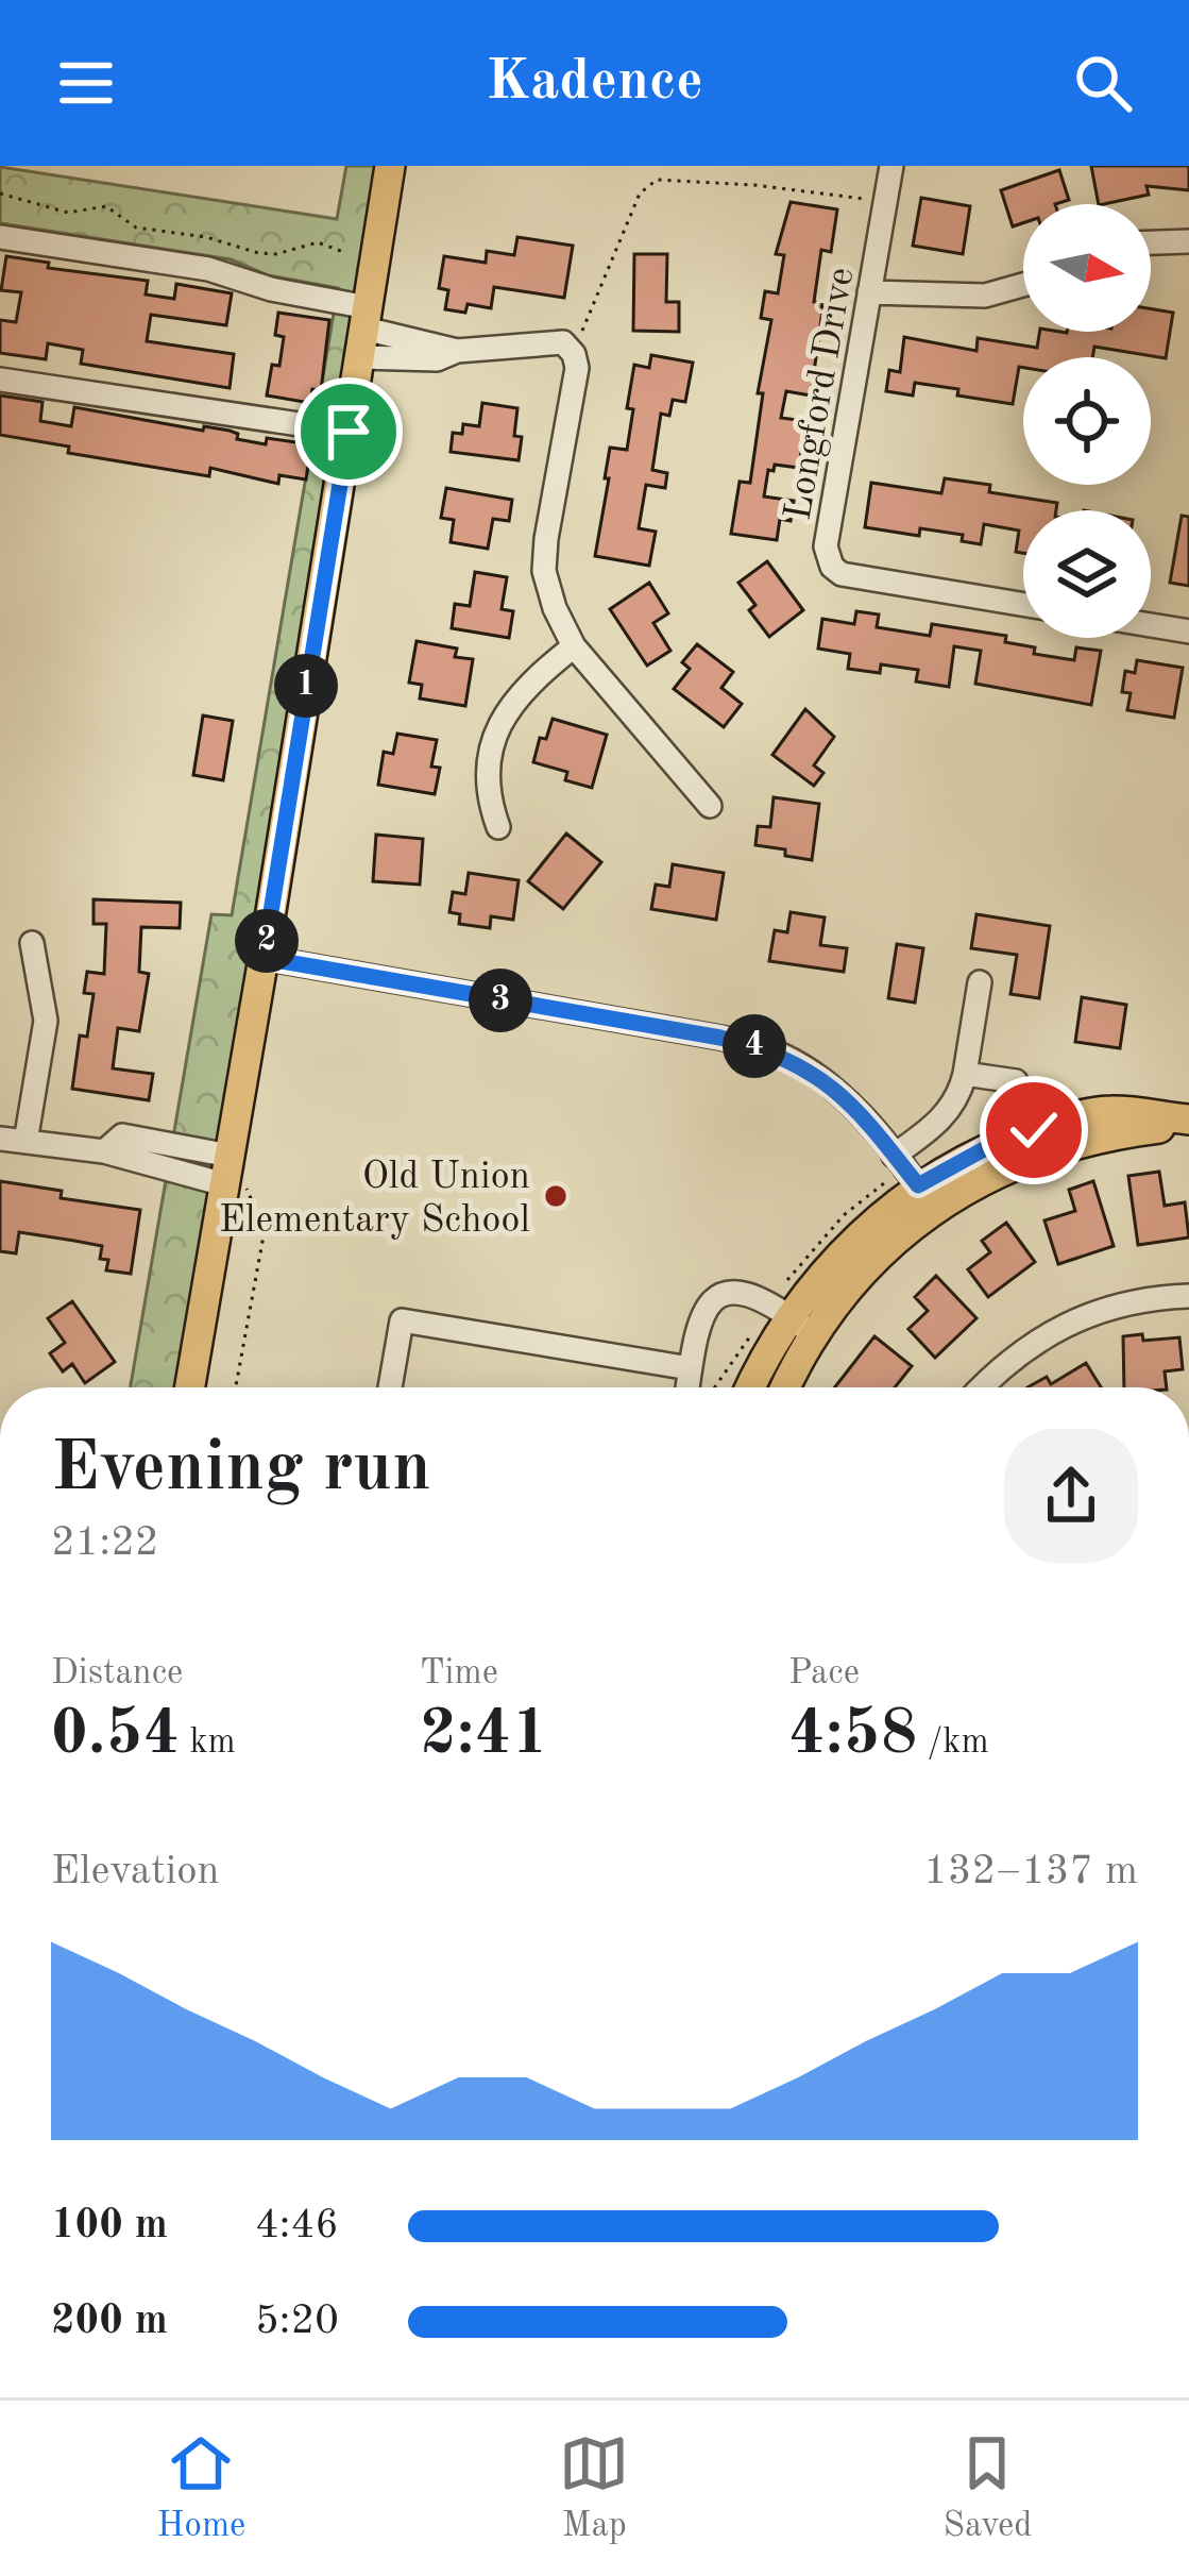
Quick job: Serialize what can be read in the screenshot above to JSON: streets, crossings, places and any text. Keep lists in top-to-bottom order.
{
  "streets": {
    "street": ["Longford Drive"]
  },
  "places": ["Old Union Elementary School"],
  "north": "right",
  "page": {
    "header": "Kadence",
    "pins": [
      "1",
      "2",
      "3",
      "4"
    ],
    "heading": ["Evening run", "21:22"],
    "stats": [
      ["Distance", "0.54 km"],
      ["Time", "2:41"],
      ["Pace", "4:58 /km"]
    ],
    "chart": ["Elevation", "132–137 m"],
    "list": [
      {
        "name": "100 m",
        "note": "4:46"
      },
      {
        "name": "200 m",
        "note": "5:20"
      }
    ],
    "tabs": ["Home", "Map", "Saved"]
  }
}
